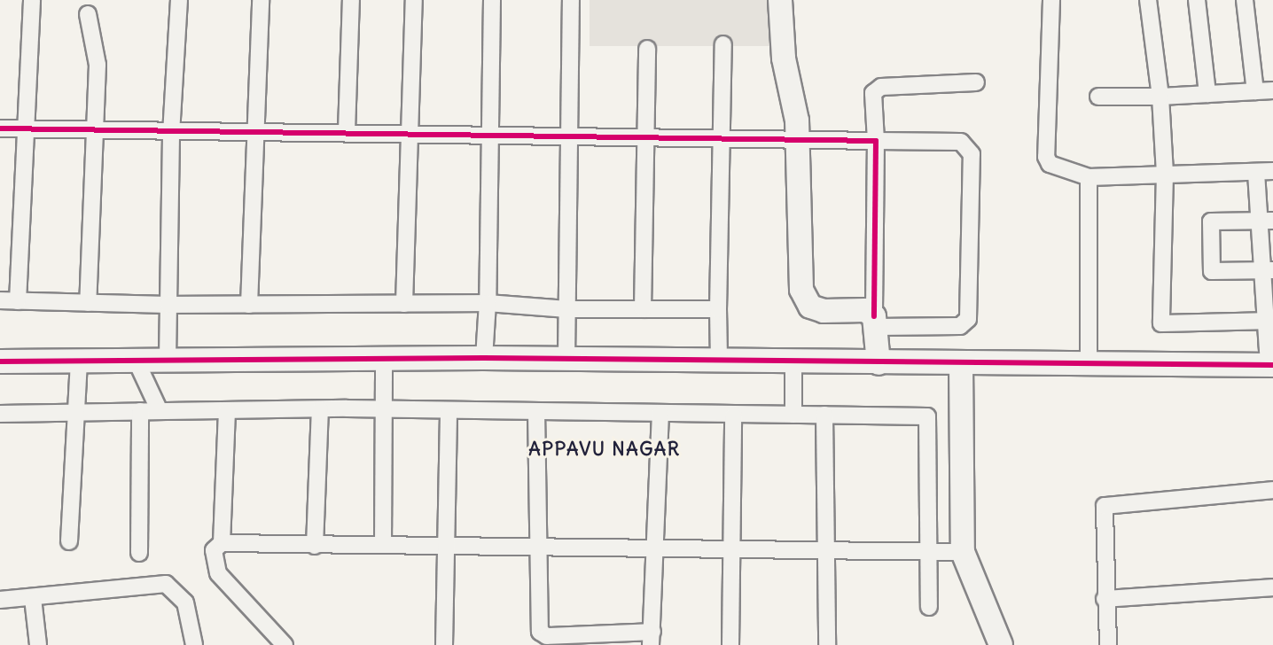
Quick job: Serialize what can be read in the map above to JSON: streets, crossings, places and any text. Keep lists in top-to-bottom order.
{
  "districts": ["APPAVU NAGAR"]
}
